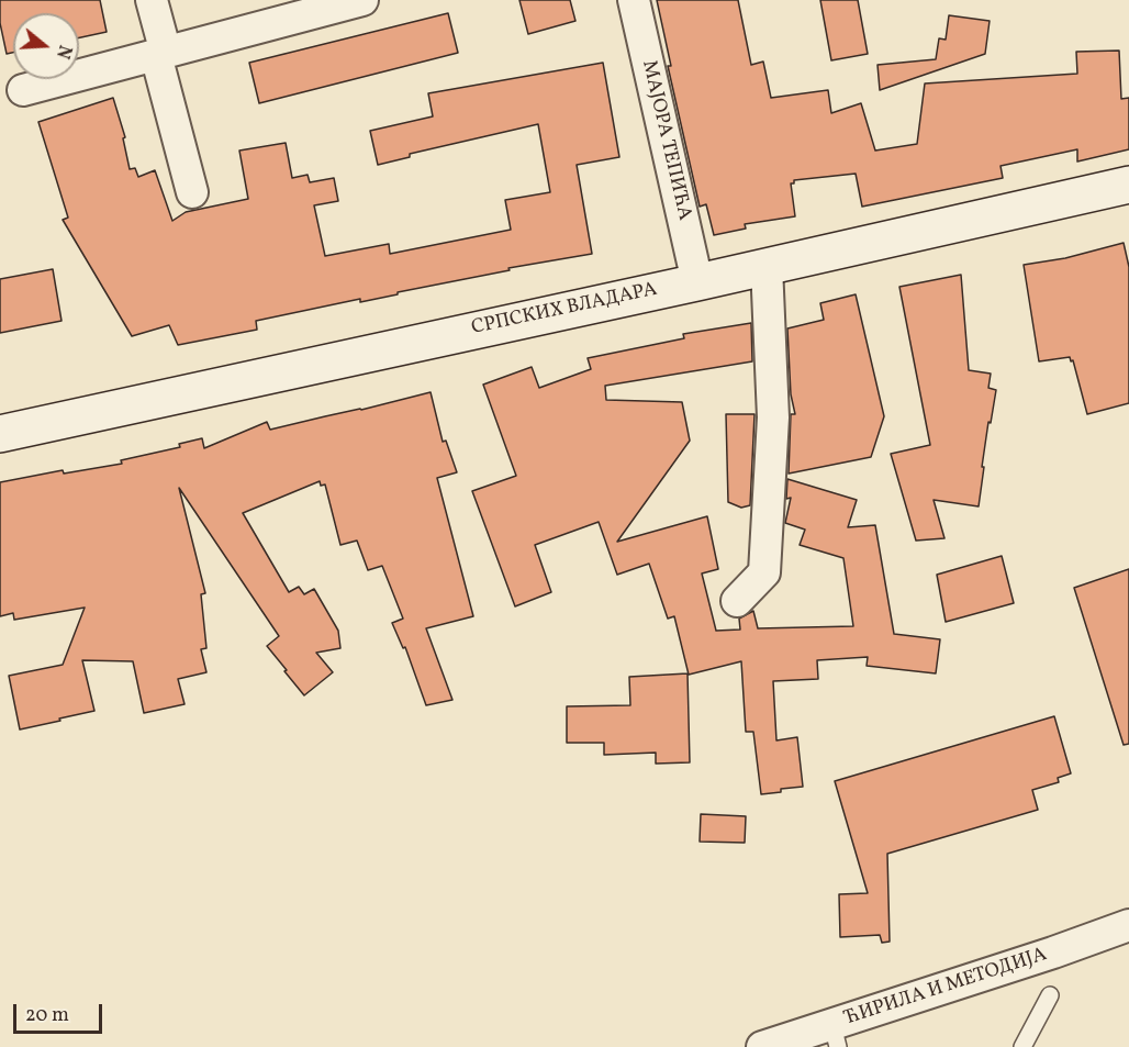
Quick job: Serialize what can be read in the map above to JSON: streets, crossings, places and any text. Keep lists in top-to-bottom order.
{
  "streets": {
    "main road": ["СРПСКИХ ВЛАДАРА"],
    "street": ["МАЈОРА ТЕПИЋА", "ЋИРИЛА И МЕТОДИЈА"]
  },
  "crossings": [
    ["МАЈОРА ТЕПИЋА", "СРПСКИХ ВЛАДАРА"]
  ],
  "scale_bar": "20 m",
  "north": "right"
}
